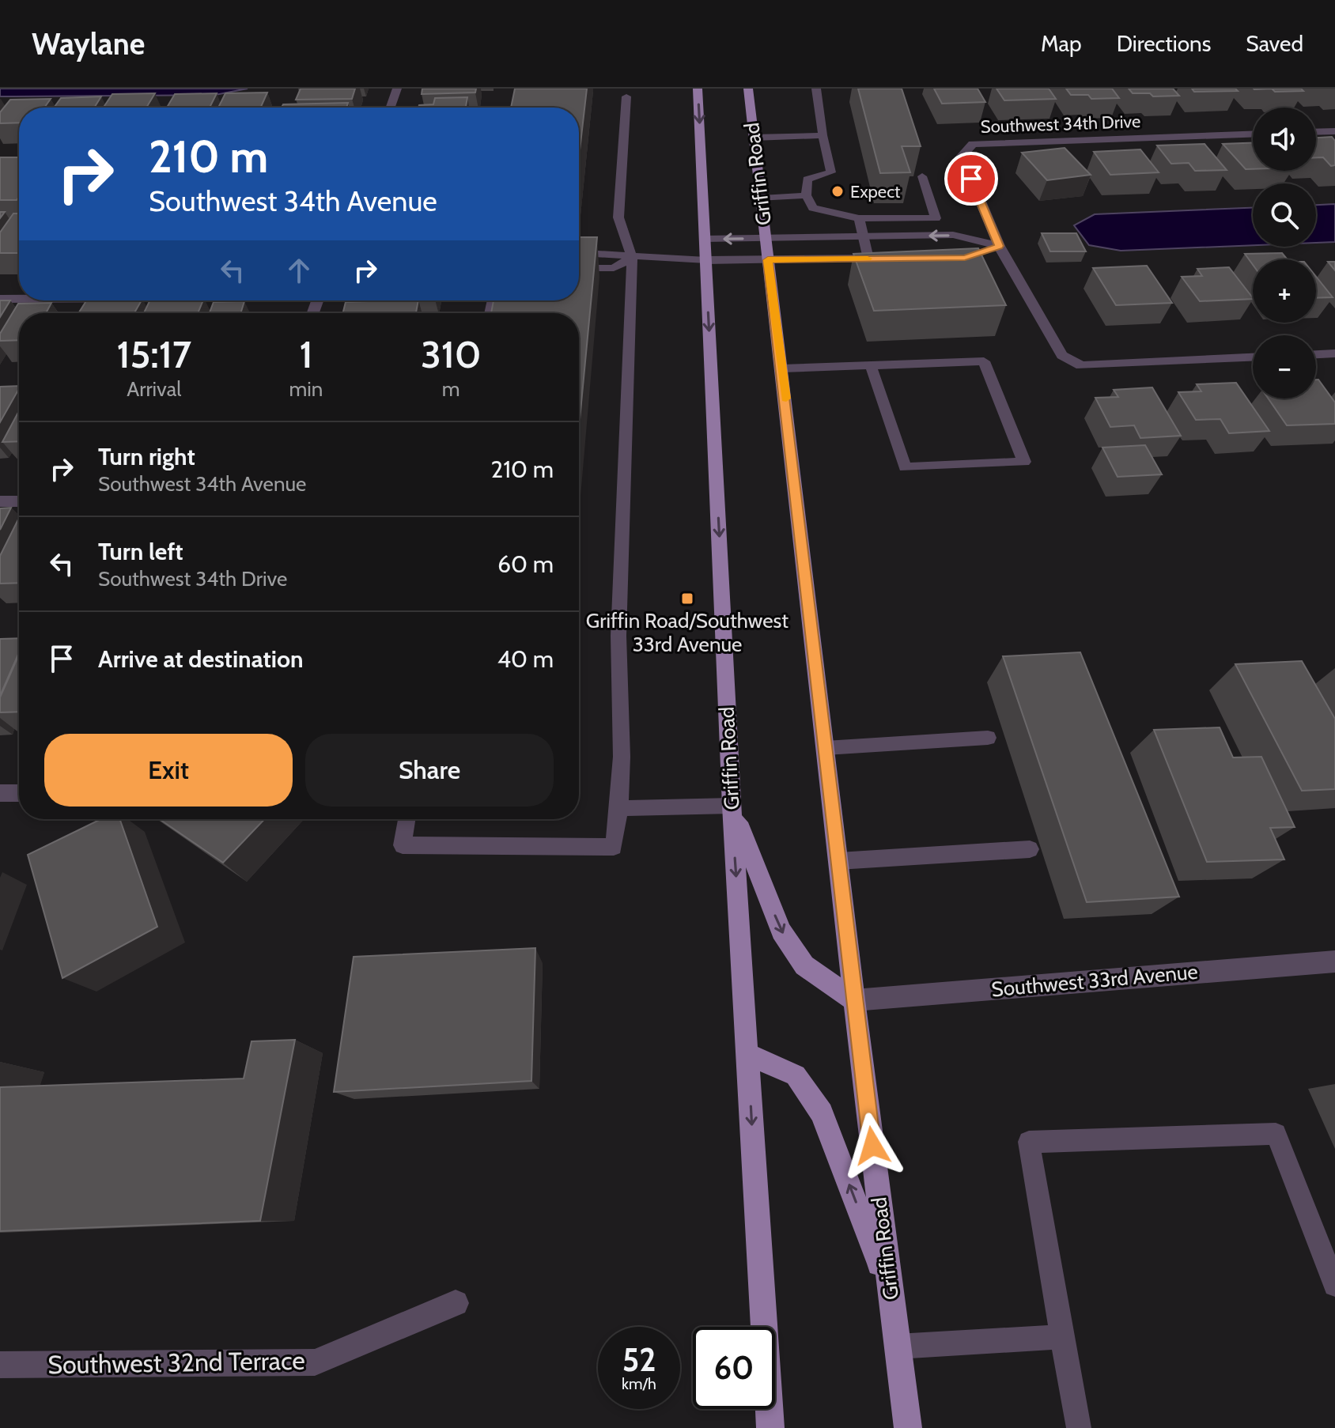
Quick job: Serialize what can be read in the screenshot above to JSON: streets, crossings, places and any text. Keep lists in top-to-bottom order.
{
  "streets": {
    "main road": ["Griffin Road"],
    "street": ["Southwest 34th Drive", "Southwest 33rd Avenue", "Southwest 32nd Terrace"]
  },
  "crossings": [
    ["Griffin Road", "Southwest 33rd Avenue"]
  ],
  "places": {
    "other": ["Expect"],
    "transit": ["Griffin Road/Southwest 33rd Avenue"]
  },
  "page": {
    "header": "Waylane",
    "nav": ["Map", "Directions", "Saved"],
    "map_buttons": ["+", "−"],
    "turn": ["210 m", "Southwest 34th Avenue"],
    "eta": [
      "15:17",
      "Arrival",
      "1",
      "min",
      "310",
      "m"
    ],
    "list": [
      {
        "name": "Turn right",
        "note": "Southwest 34th Avenue",
        "value": "210 m"
      },
      {
        "name": "Turn left",
        "note": "Southwest 34th Drive",
        "value": "60 m"
      },
      {
        "name": "Arrive at destination",
        "value": "40 m"
      }
    ],
    "buttons": ["Exit", "Share"],
    "speed": "52 km/h",
    "limit": "60"
  }
}
